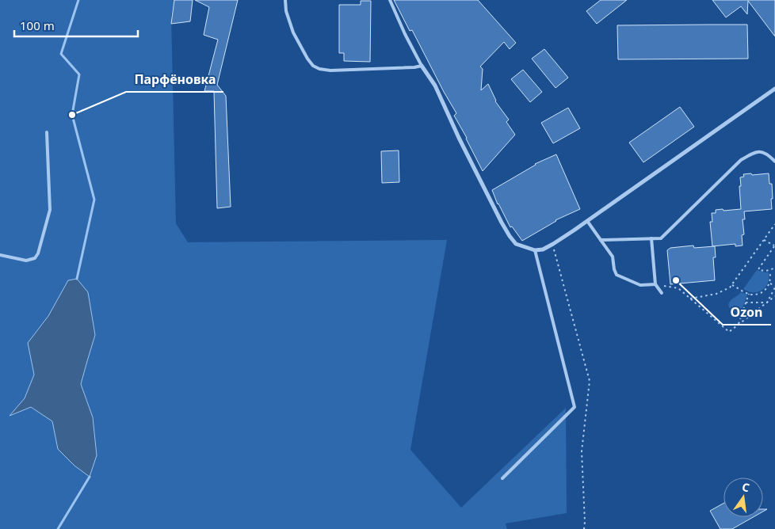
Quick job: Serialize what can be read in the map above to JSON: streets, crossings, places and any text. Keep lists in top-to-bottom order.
{
  "places": ["Парфёновка", "Ozon"],
  "scale_bar": "100 m",
  "north": "top"
}
